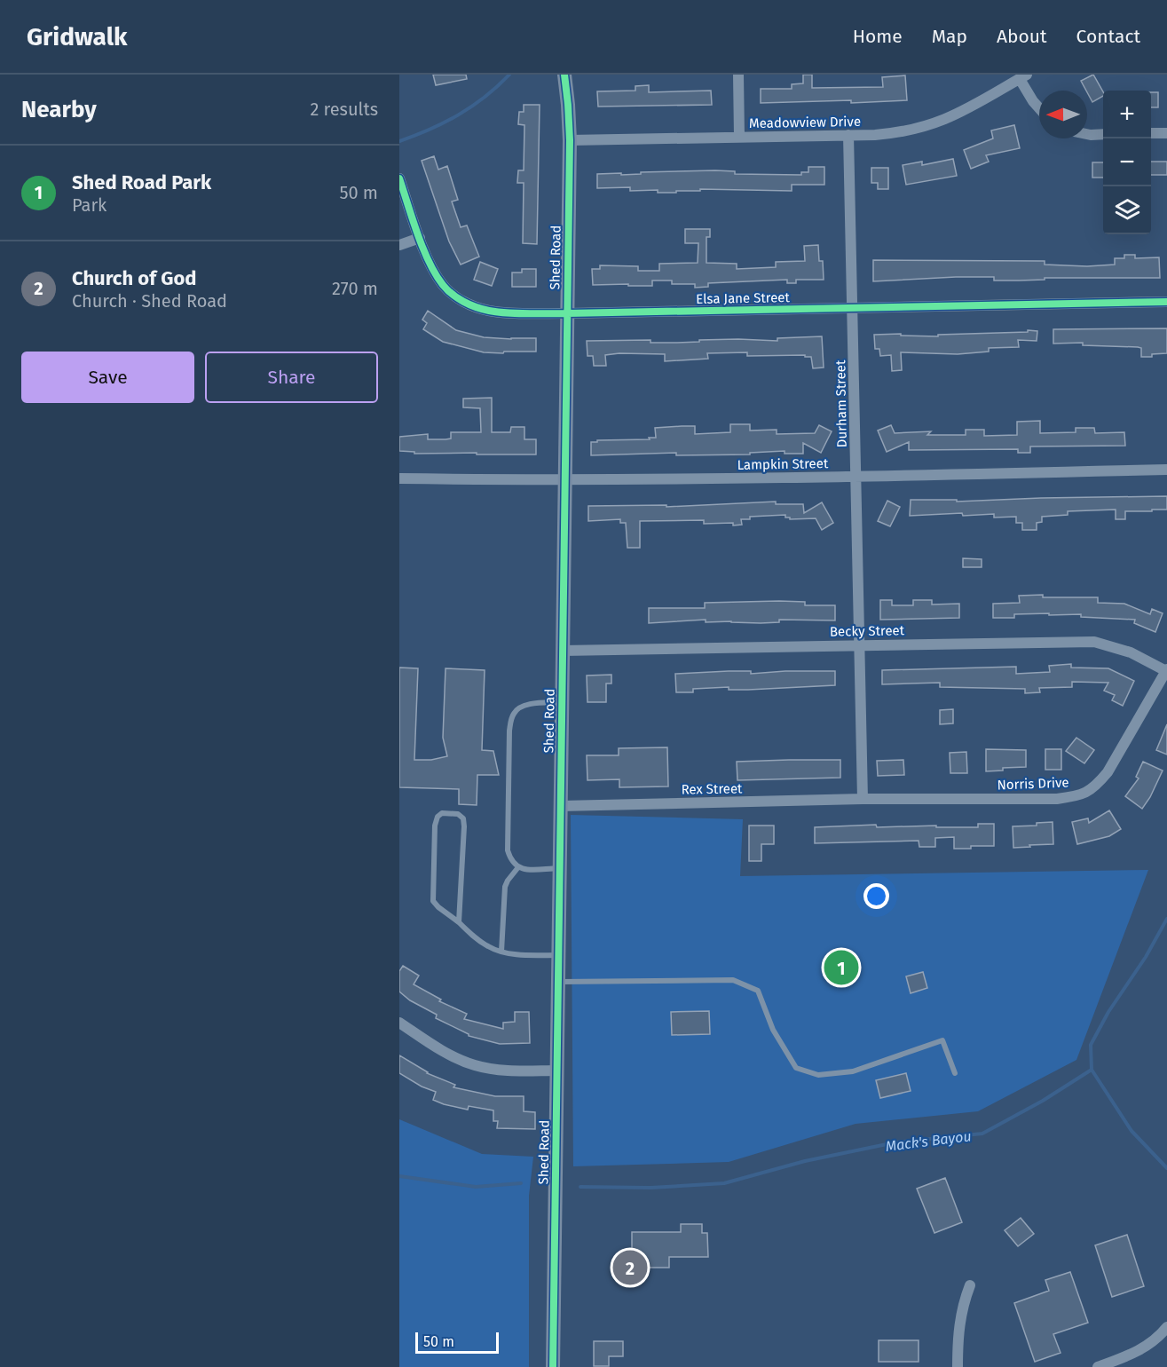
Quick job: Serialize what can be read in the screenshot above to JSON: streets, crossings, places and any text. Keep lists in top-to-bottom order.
{
  "streets": {
    "street": [
      "Meadowview Drive",
      "Shed Road",
      "Elsa Jane Street",
      "Durham Street",
      "Lampkin Street",
      "Becky Street",
      "Norris Drive",
      "Rex Street"
    ]
  },
  "crossings": [
    ["Meadowview Drive", "Shed Road"],
    ["Meadowview Drive", "Durham Street"],
    ["Shed Road", "Elsa Jane Street"],
    ["Shed Road", "Lampkin Street"],
    ["Shed Road", "Becky Street"],
    ["Shed Road", "Rex Street"],
    ["Elsa Jane Street", "Durham Street"],
    ["Durham Street", "Lampkin Street"],
    ["Durham Street", "Becky Street"],
    ["Durham Street", "Norris Drive"],
    ["Durham Street", "Rex Street"],
    ["Becky Street", "Norris Drive"],
    ["Norris Drive", "Rex Street"]
  ],
  "water": ["Mack's Bayou"],
  "scale_bar": "50 m",
  "north": "left",
  "page": {
    "header": "Gridwalk",
    "nav": [
      "Home",
      "Map",
      "About",
      "Contact"
    ],
    "heading": ["Nearby", "2 results"],
    "map_buttons": ["+", "−"],
    "list": [
      {
        "mark": "1",
        "name": "Shed Road Park",
        "note": "Park",
        "value": "50 m"
      },
      {
        "mark": "2",
        "name": "Church of God",
        "note": "Church · Shed Road",
        "value": "270 m"
      }
    ],
    "buttons": ["Save", "Share"],
    "pins": ["1", "2"],
    "scale": "50 m"
  }
}
